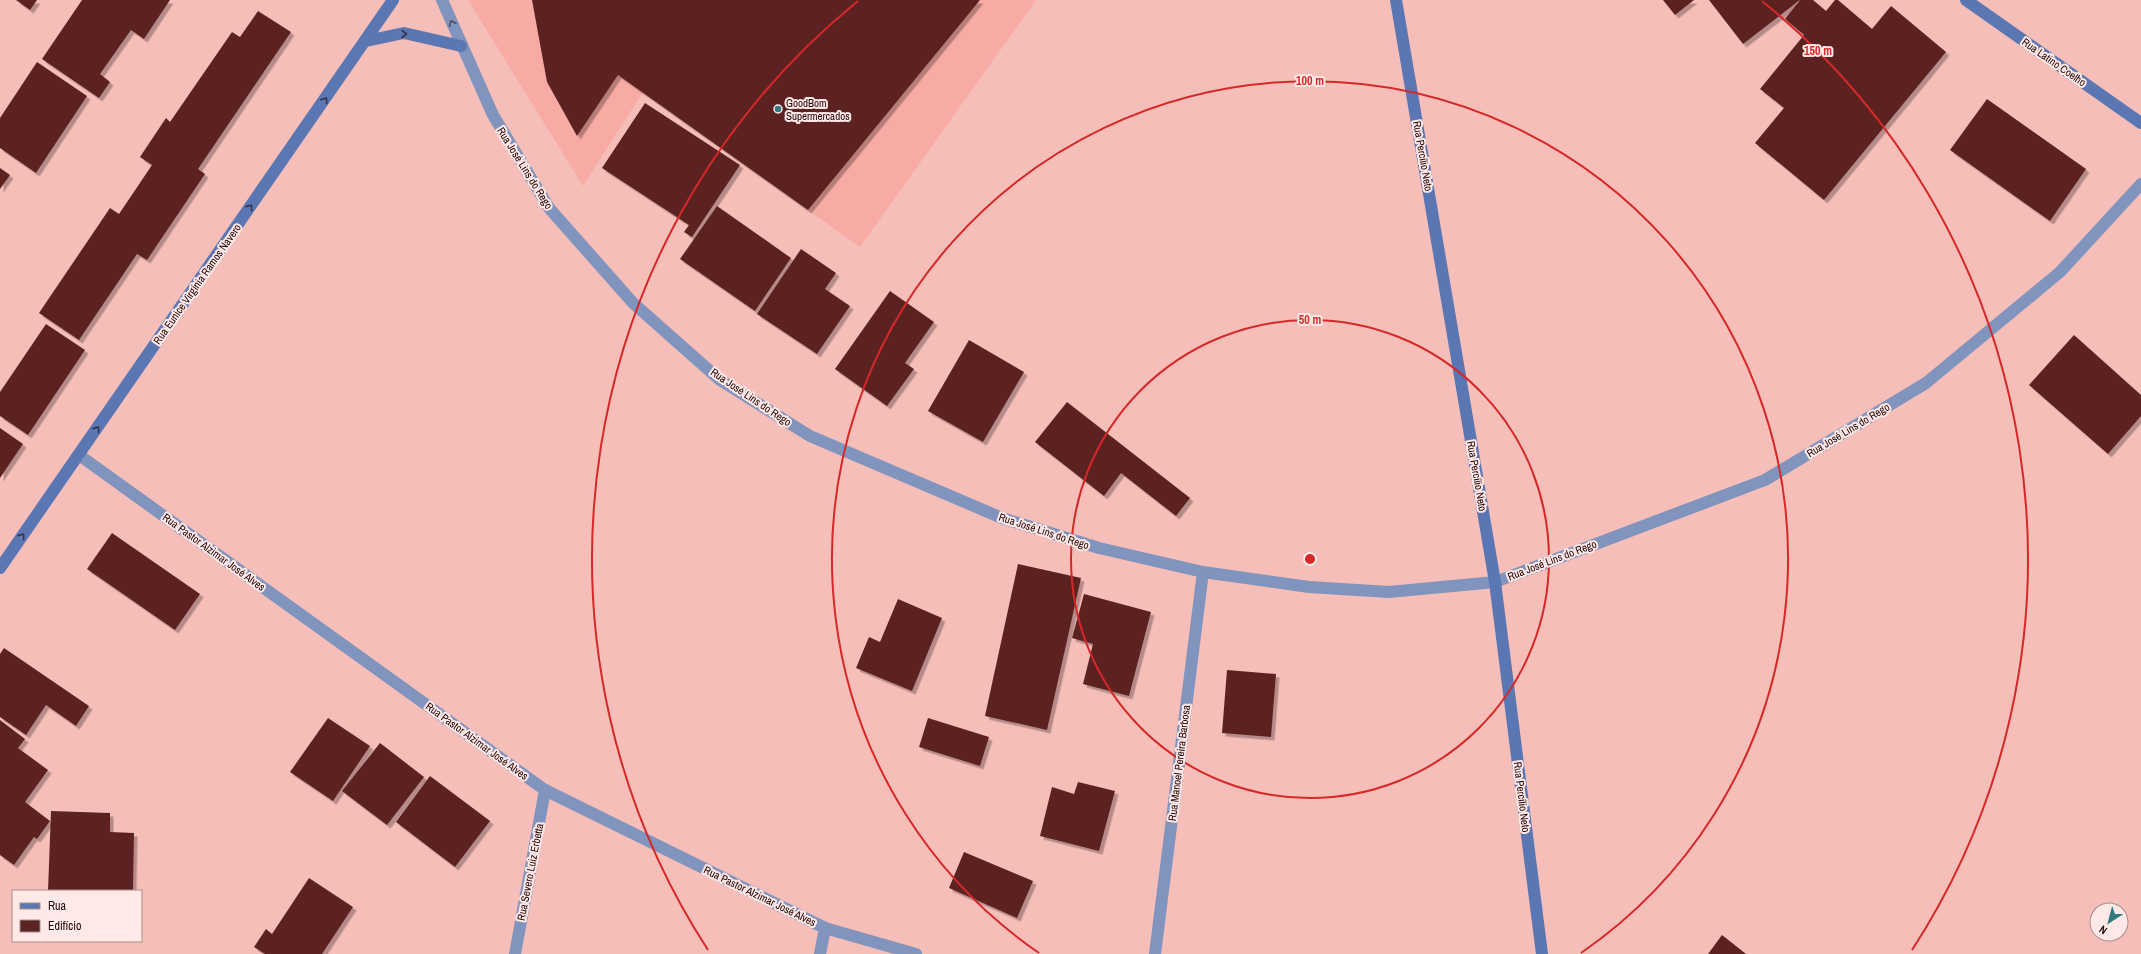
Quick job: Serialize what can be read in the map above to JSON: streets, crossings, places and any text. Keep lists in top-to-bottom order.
{
  "streets": {
    "street": [
      "Rua Latino Coelho",
      "Rua Percílio Neto",
      "Rua José Lins do Rego",
      "Rua Eunice Virgínia Ramos Navero",
      "Rua Pastor Alzimar José Alves",
      "Rua Manoel Pereira Barbosa",
      "Rua Severo Luiz Erbetta"
    ]
  },
  "crossings": [
    ["Rua Percílio Neto", "Rua José Lins do Rego"],
    ["Rua José Lins do Rego", "Rua Manoel Pereira Barbosa"],
    ["Rua Eunice Virgínia Ramos Navero", "Rua Pastor Alzimar José Alves"],
    ["Rua Pastor Alzimar José Alves", "Rua Severo Luiz Erbetta"]
  ],
  "one_way": ["Rua Eunice Virgínia Ramos Navero"],
  "places": ["GoodBom Supermercados"],
  "legend": ["Rua", "Edifício"],
  "north": "bottom left",
  "rings": ["150 m", "100 m", "50 m"]
}
